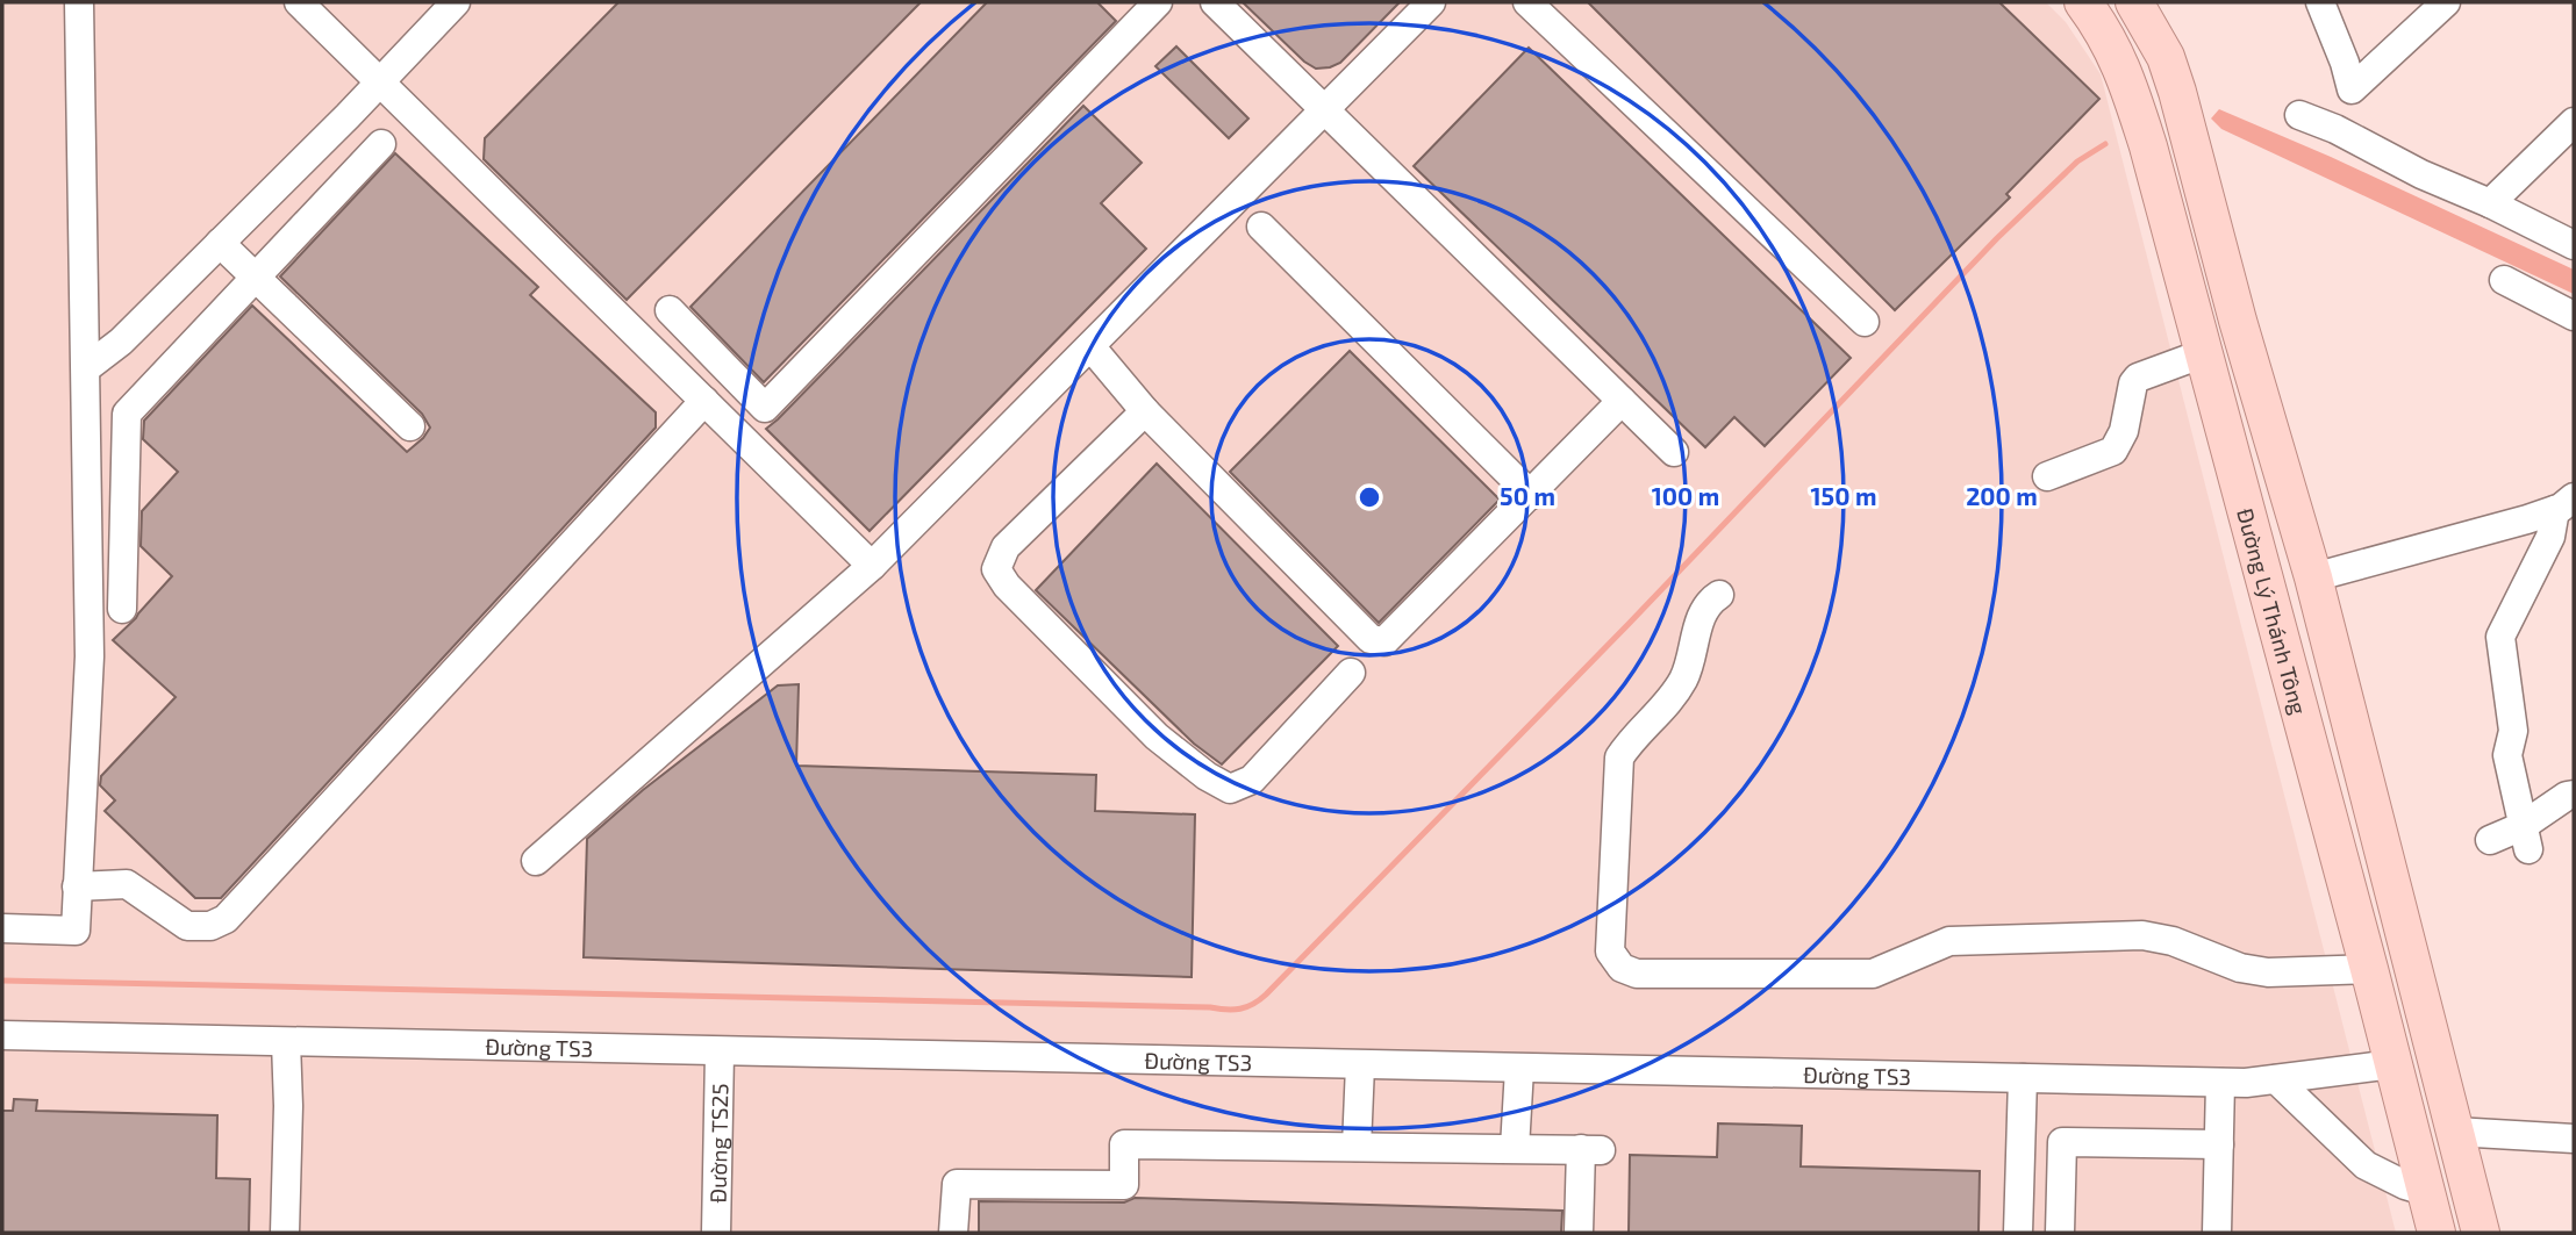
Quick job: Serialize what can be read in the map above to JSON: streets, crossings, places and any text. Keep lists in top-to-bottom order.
{
  "streets": {
    "main road": ["Đường Lý Thánh Tông"],
    "street": ["Đường TS3", "Đường TS25"]
  },
  "crossings": [
    ["Đường Lý Thánh Tông", "Đường TS3"],
    ["Đường TS3", "Đường TS25"]
  ],
  "rings": [
    "50 m",
    "100 m",
    "150 m",
    "200 m"
  ]
}
